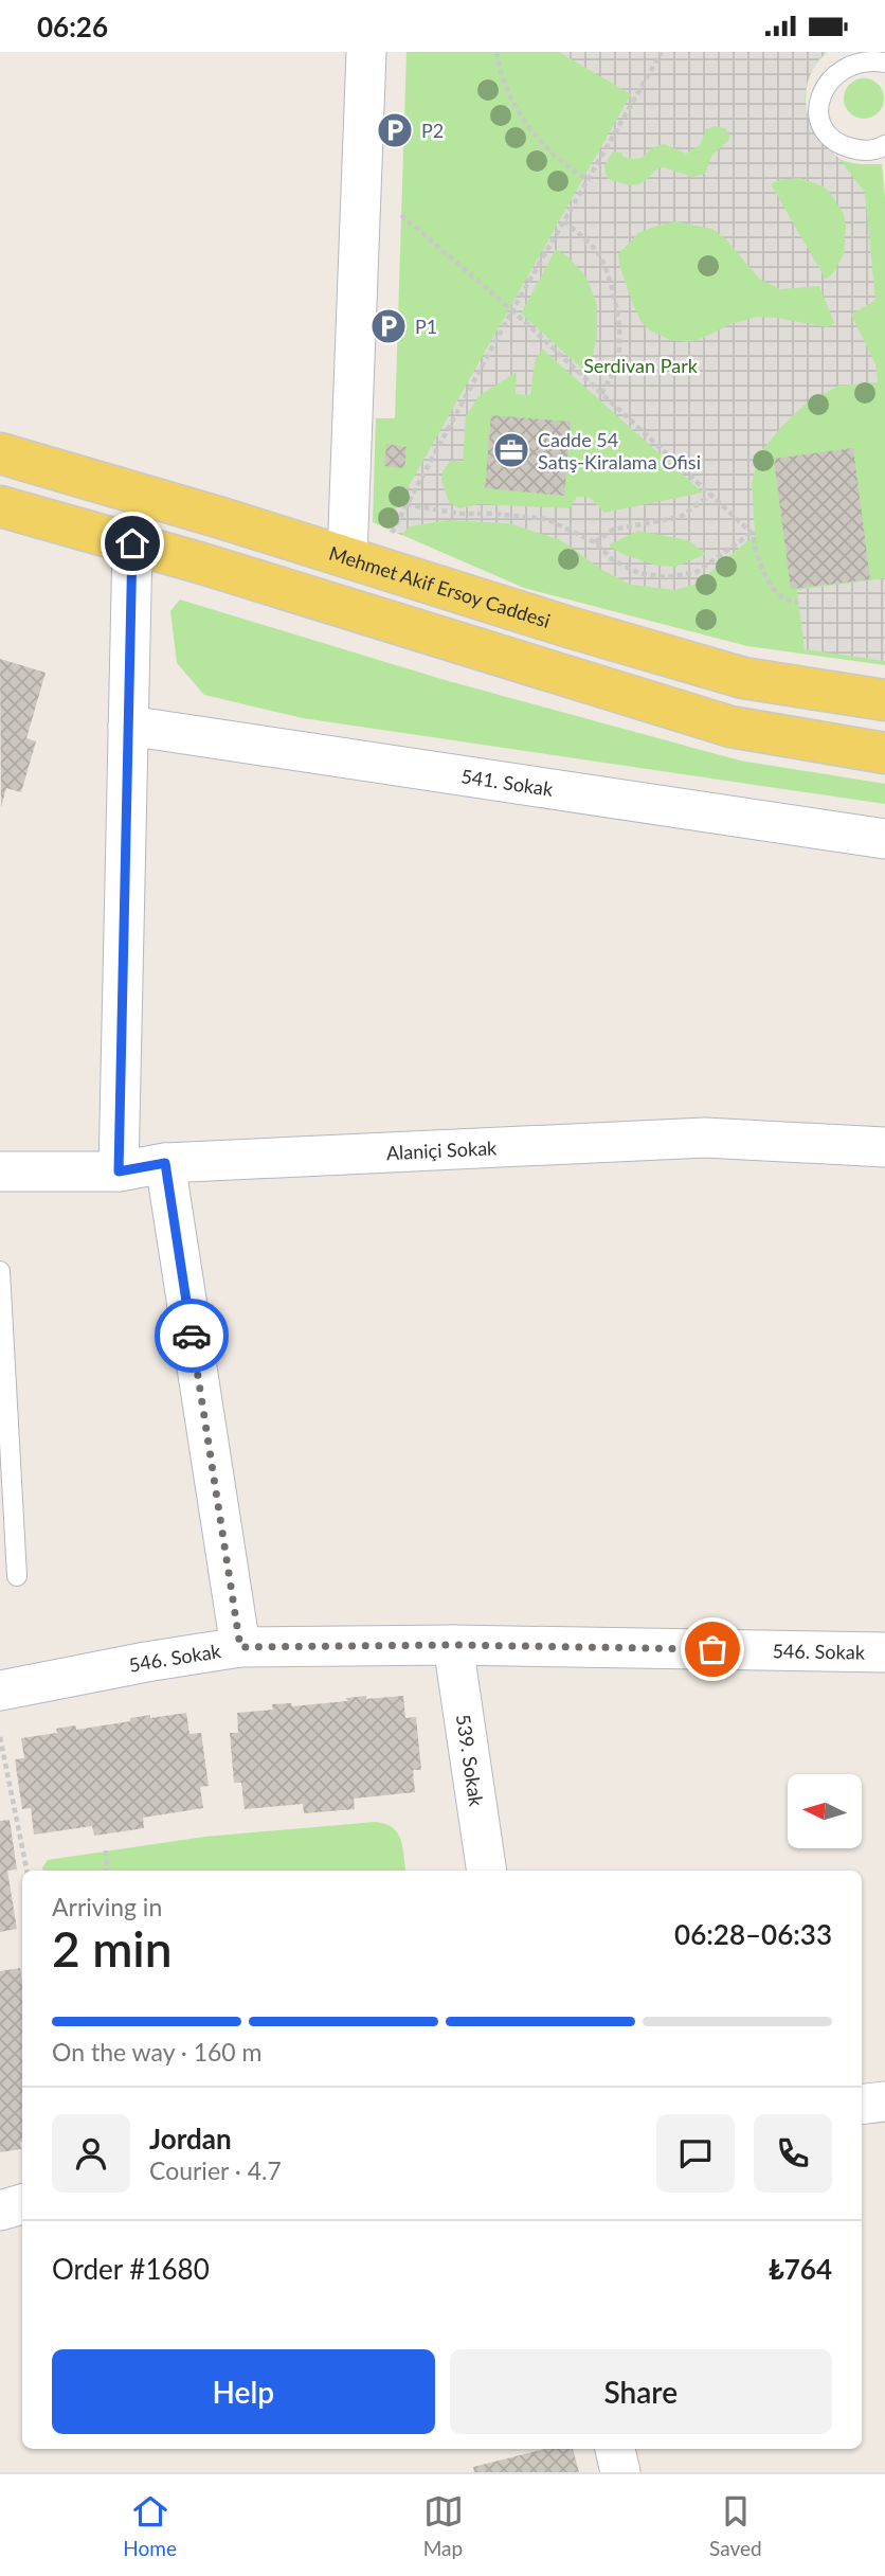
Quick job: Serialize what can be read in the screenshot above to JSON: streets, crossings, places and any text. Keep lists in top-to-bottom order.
{
  "streets": {
    "main road": ["Mehmet Akif Ersoy Caddesi"],
    "street": [
      "541. Sokak",
      "Alaniçi Sokak",
      "546. Sokak",
      "539. Sokak"
    ]
  },
  "crossings": [
    ["546. Sokak", "539. Sokak"]
  ],
  "parks": ["Serdivan Park"],
  "places": {
    "parking": ["P2", "P1"],
    "office": ["Cadde 54 Satış-Kiralama Ofisi"]
  },
  "north": "left",
  "page": {
    "status": "06:26",
    "heading": ["2 min", "Arriving in", "06:28–06:33"],
    "panel": [
      "Jordan",
      "Courier · 4.7",
      "Order #1680",
      "₺764"
    ],
    "bar": "On the way · 160 m",
    "buttons": ["Help", "Share"],
    "tabs": ["Home", "Map", "Saved"]
  }
}
